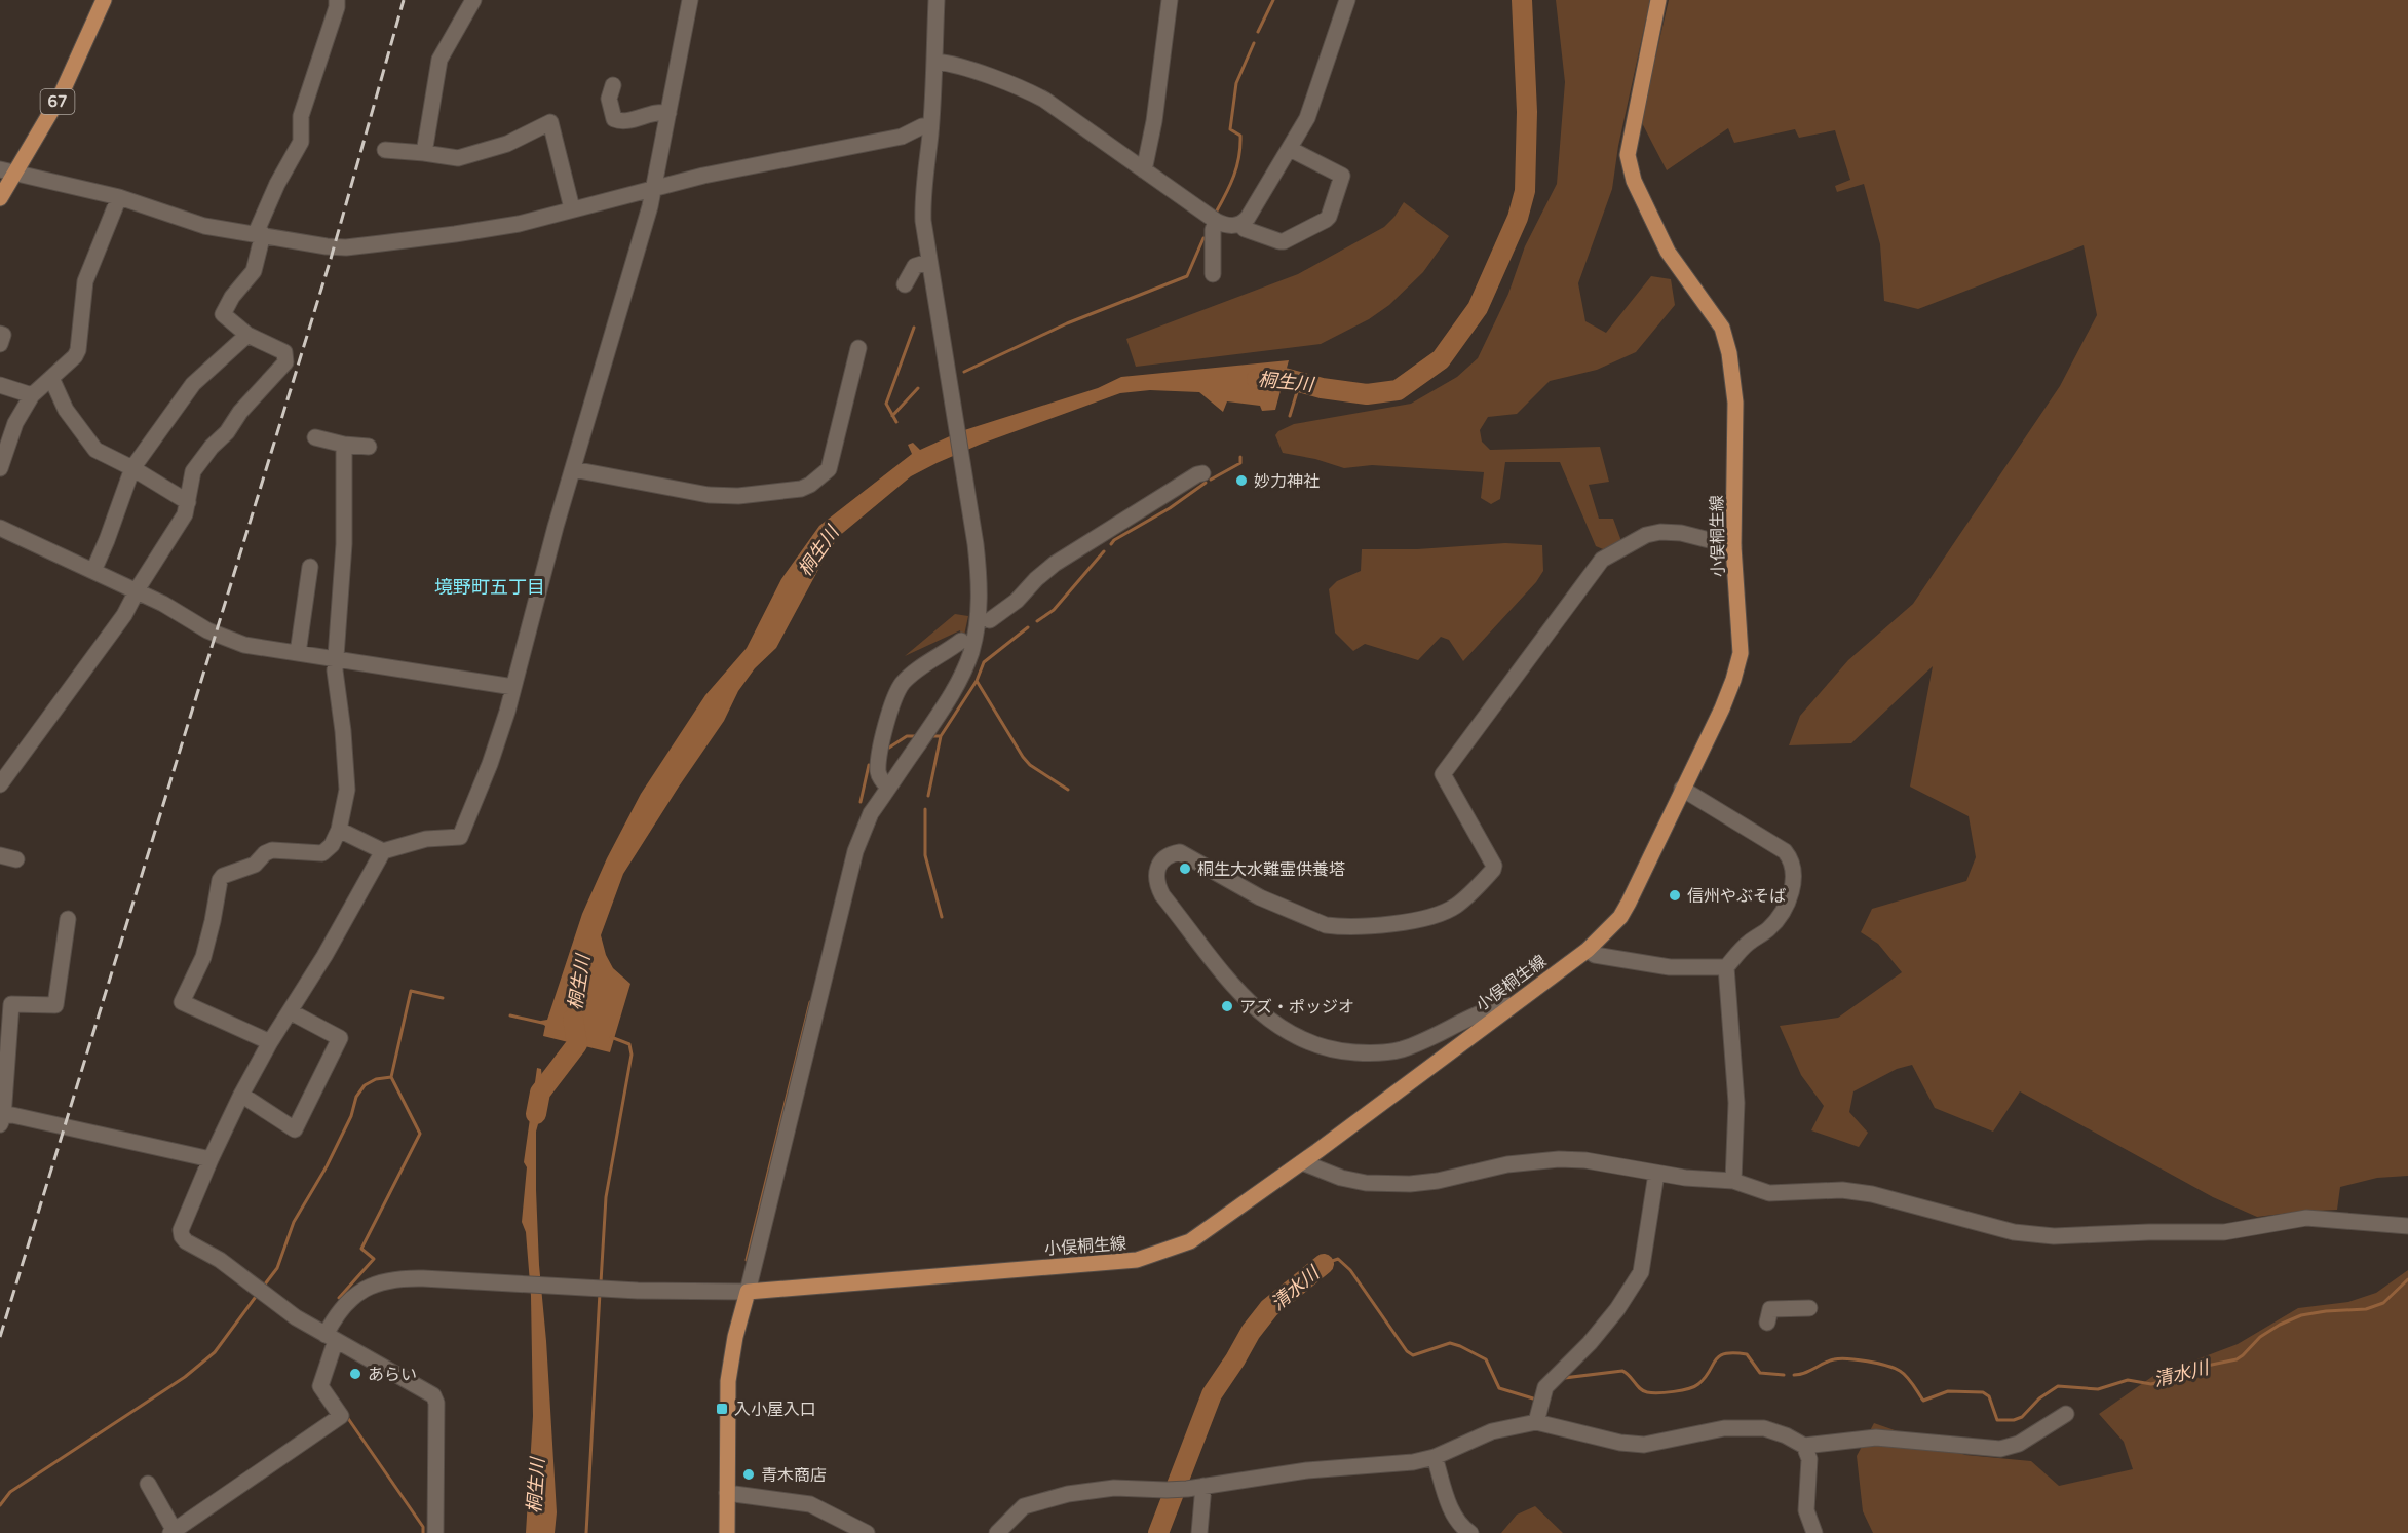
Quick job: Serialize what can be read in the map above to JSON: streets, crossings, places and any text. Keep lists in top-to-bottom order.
{
  "streets": {
    "main road": ["67", "小俣桐生線"]
  },
  "districts": ["境野町五丁目"],
  "water": ["桐生川", "清水川"],
  "places": {
    "other": [
      "妙力神社",
      "桐生大水難霊供養塔",
      "信州やぶそば",
      "アズ・ポッジオ",
      "あらい",
      "青木商店"
    ],
    "transit": ["入小屋入口"]
  }
}
